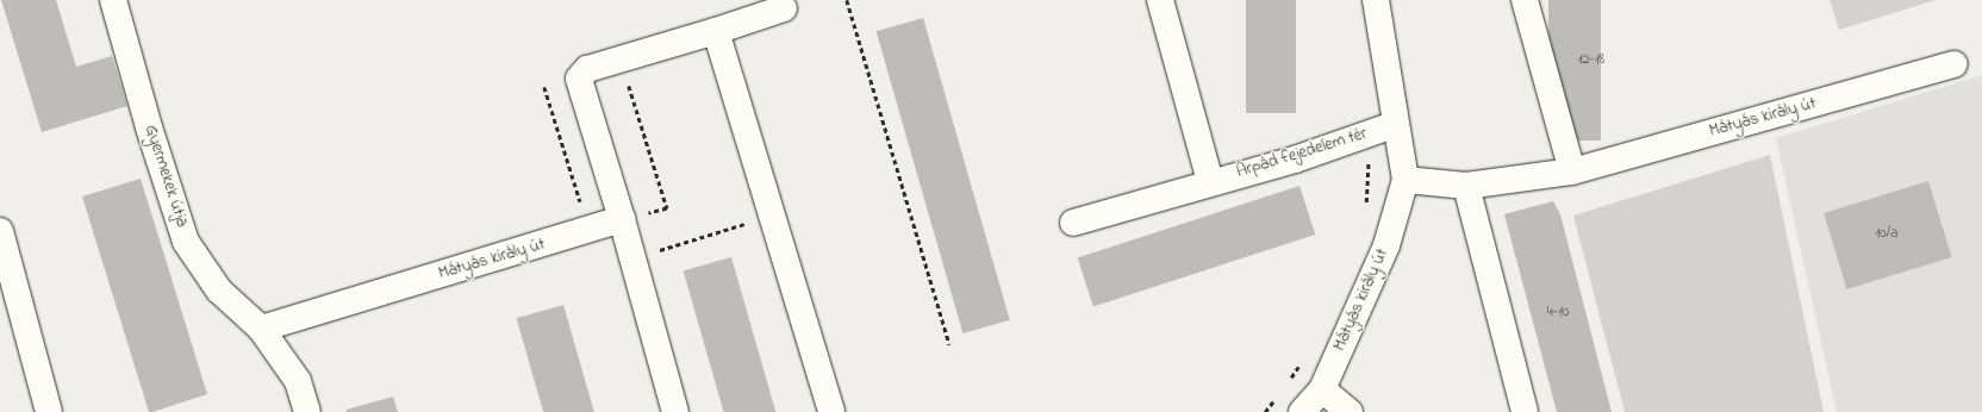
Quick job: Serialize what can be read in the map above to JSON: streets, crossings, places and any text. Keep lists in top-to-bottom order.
{
  "streets": {
    "street": ["Mátyás király út", "Árpád fejedelem tér", "Gyermekek útja"]
  },
  "crossings": [
    ["Mátyás király út", "Árpád fejedelem tér"],
    ["Mátyás király út", "Gyermekek útja"]
  ],
  "house_numbers": ["12-18", "10/a", "4-10"]
}
